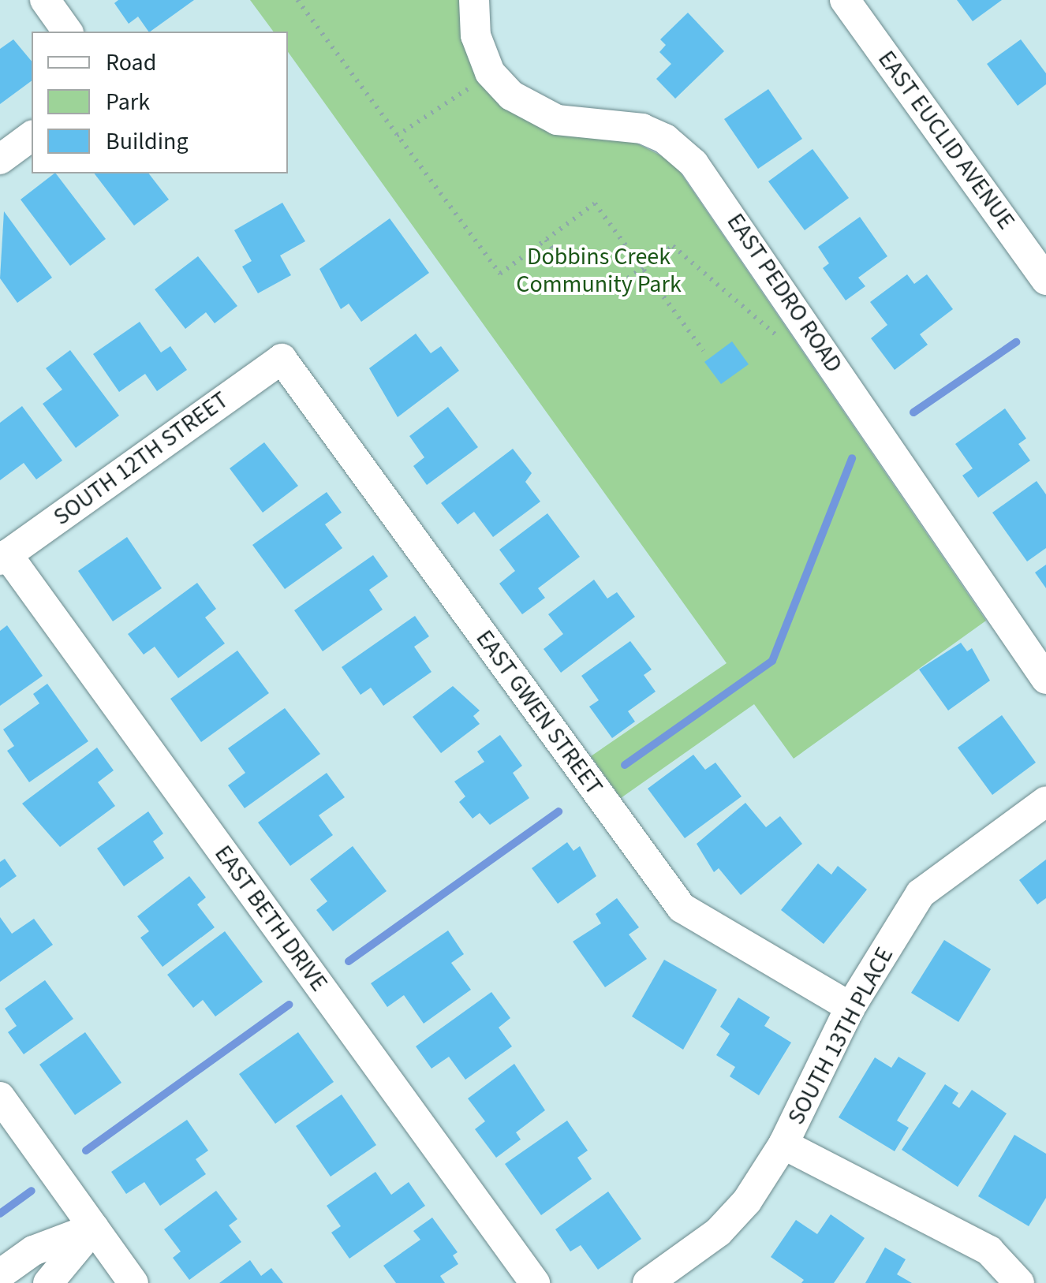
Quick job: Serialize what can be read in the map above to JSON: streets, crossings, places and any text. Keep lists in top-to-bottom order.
{
  "streets": {
    "street": [
      "EAST EUCLID AVENUE",
      "EAST PEDRO ROAD",
      "SOUTH 12TH STREET",
      "EAST GWEN STREET",
      "EAST BETH DRIVE",
      "SOUTH 13TH PLACE"
    ]
  },
  "crossings": [
    ["SOUTH 12TH STREET", "EAST GWEN STREET"],
    ["SOUTH 12TH STREET", "EAST BETH DRIVE"],
    ["EAST GWEN STREET", "SOUTH 13TH PLACE"]
  ],
  "parks": ["Dobbins Creek Community Park"],
  "legend": ["Road", "Park", "Building"]
}
